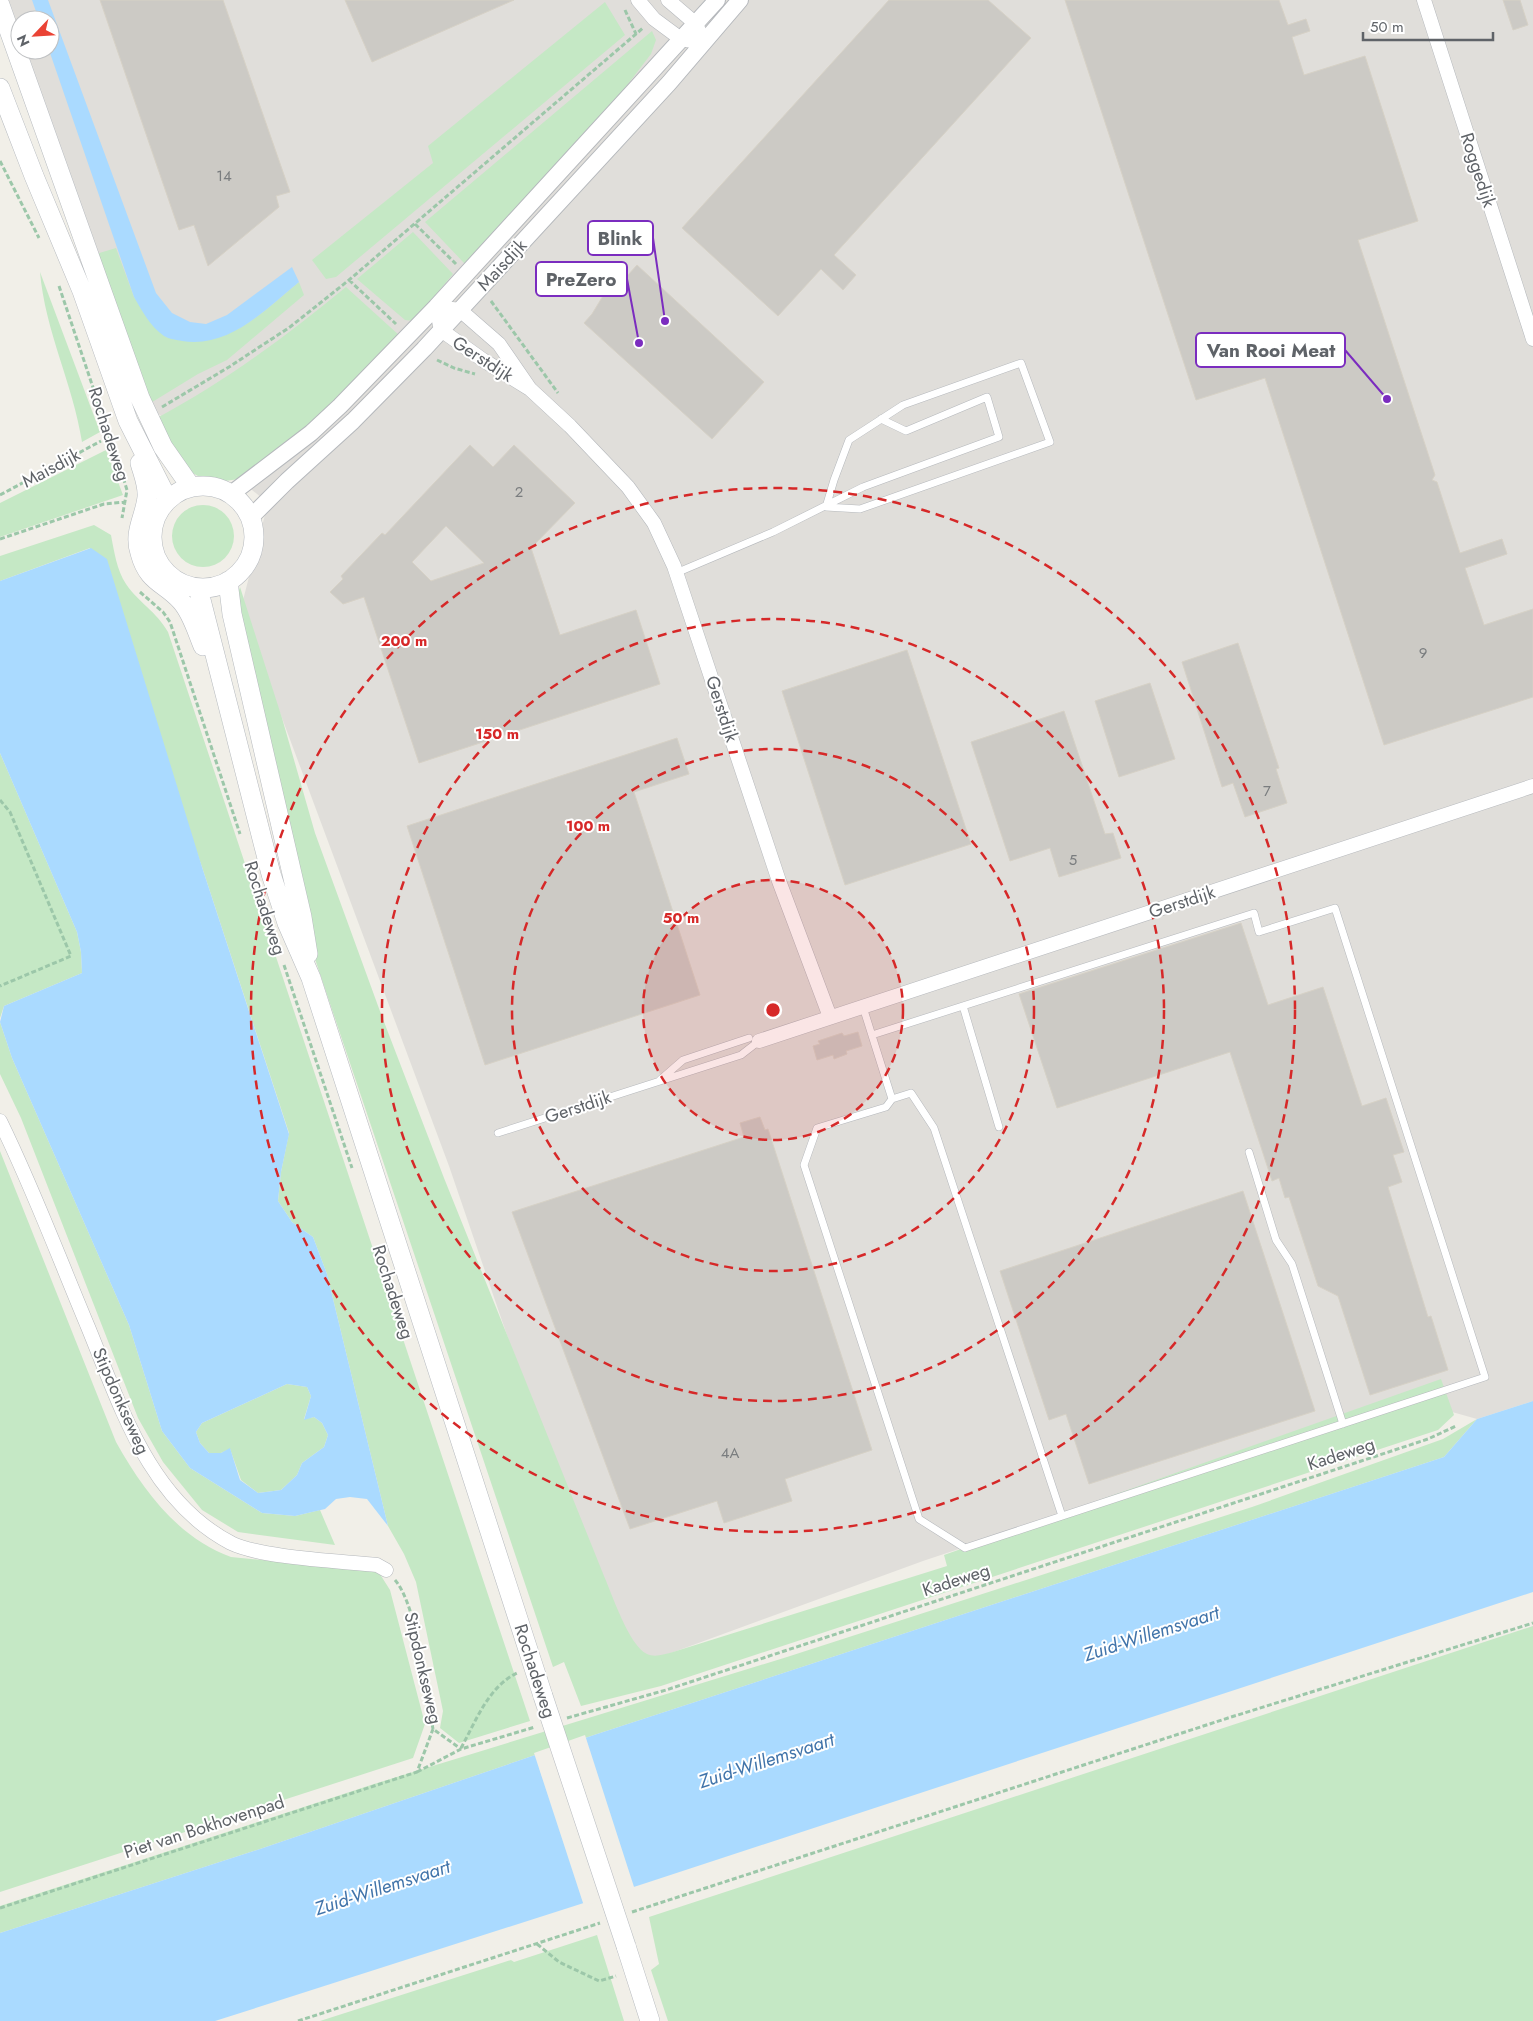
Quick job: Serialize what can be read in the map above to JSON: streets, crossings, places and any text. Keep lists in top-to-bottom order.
{
  "streets": {
    "main road": ["Rochadeweg"],
    "street": [
      "Roggedijk",
      "Maisdijk",
      "Gerstdijk",
      "Stipdonkseweg"
    ],
    "path": ["Kadeweg", "Piet van Bokhovenpad"]
  },
  "crossings": [
    ["Maisdijk", "Gerstdijk"],
    ["Maisdijk", "Rochadeweg"],
    ["Rochadeweg", "Stipdonkseweg"],
    ["Rochadeweg", "Piet van Bokhovenpad"],
    ["Stipdonkseweg", "Piet van Bokhovenpad"]
  ],
  "water": ["Zuid-Willemsvaart"],
  "places": ["Blink", "PreZero", "Van Rooi Meat"],
  "house_numbers": [
    "14",
    "2",
    "9",
    "7",
    "5",
    "4A"
  ],
  "scale_bar": "50 m",
  "north": "bottom left",
  "rings": [
    "200 m",
    "150 m",
    "100 m",
    "50 m"
  ]
}
